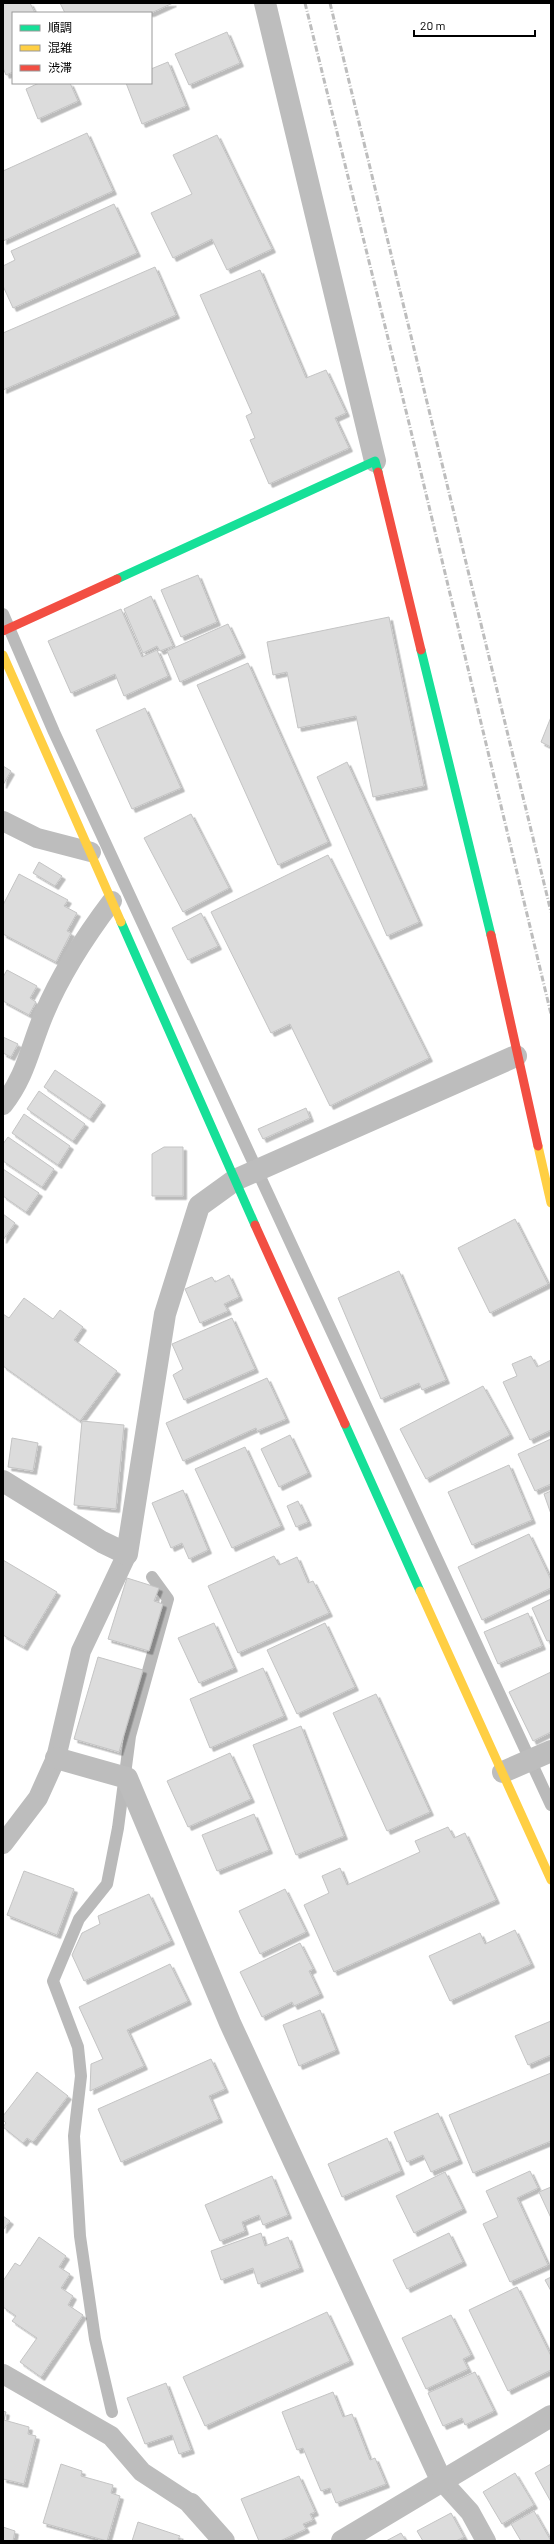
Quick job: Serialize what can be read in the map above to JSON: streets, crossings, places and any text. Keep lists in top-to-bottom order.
{
  "legend": ["順調", "混雑", "渋滞"],
  "scale_bar": "20 m"
}
